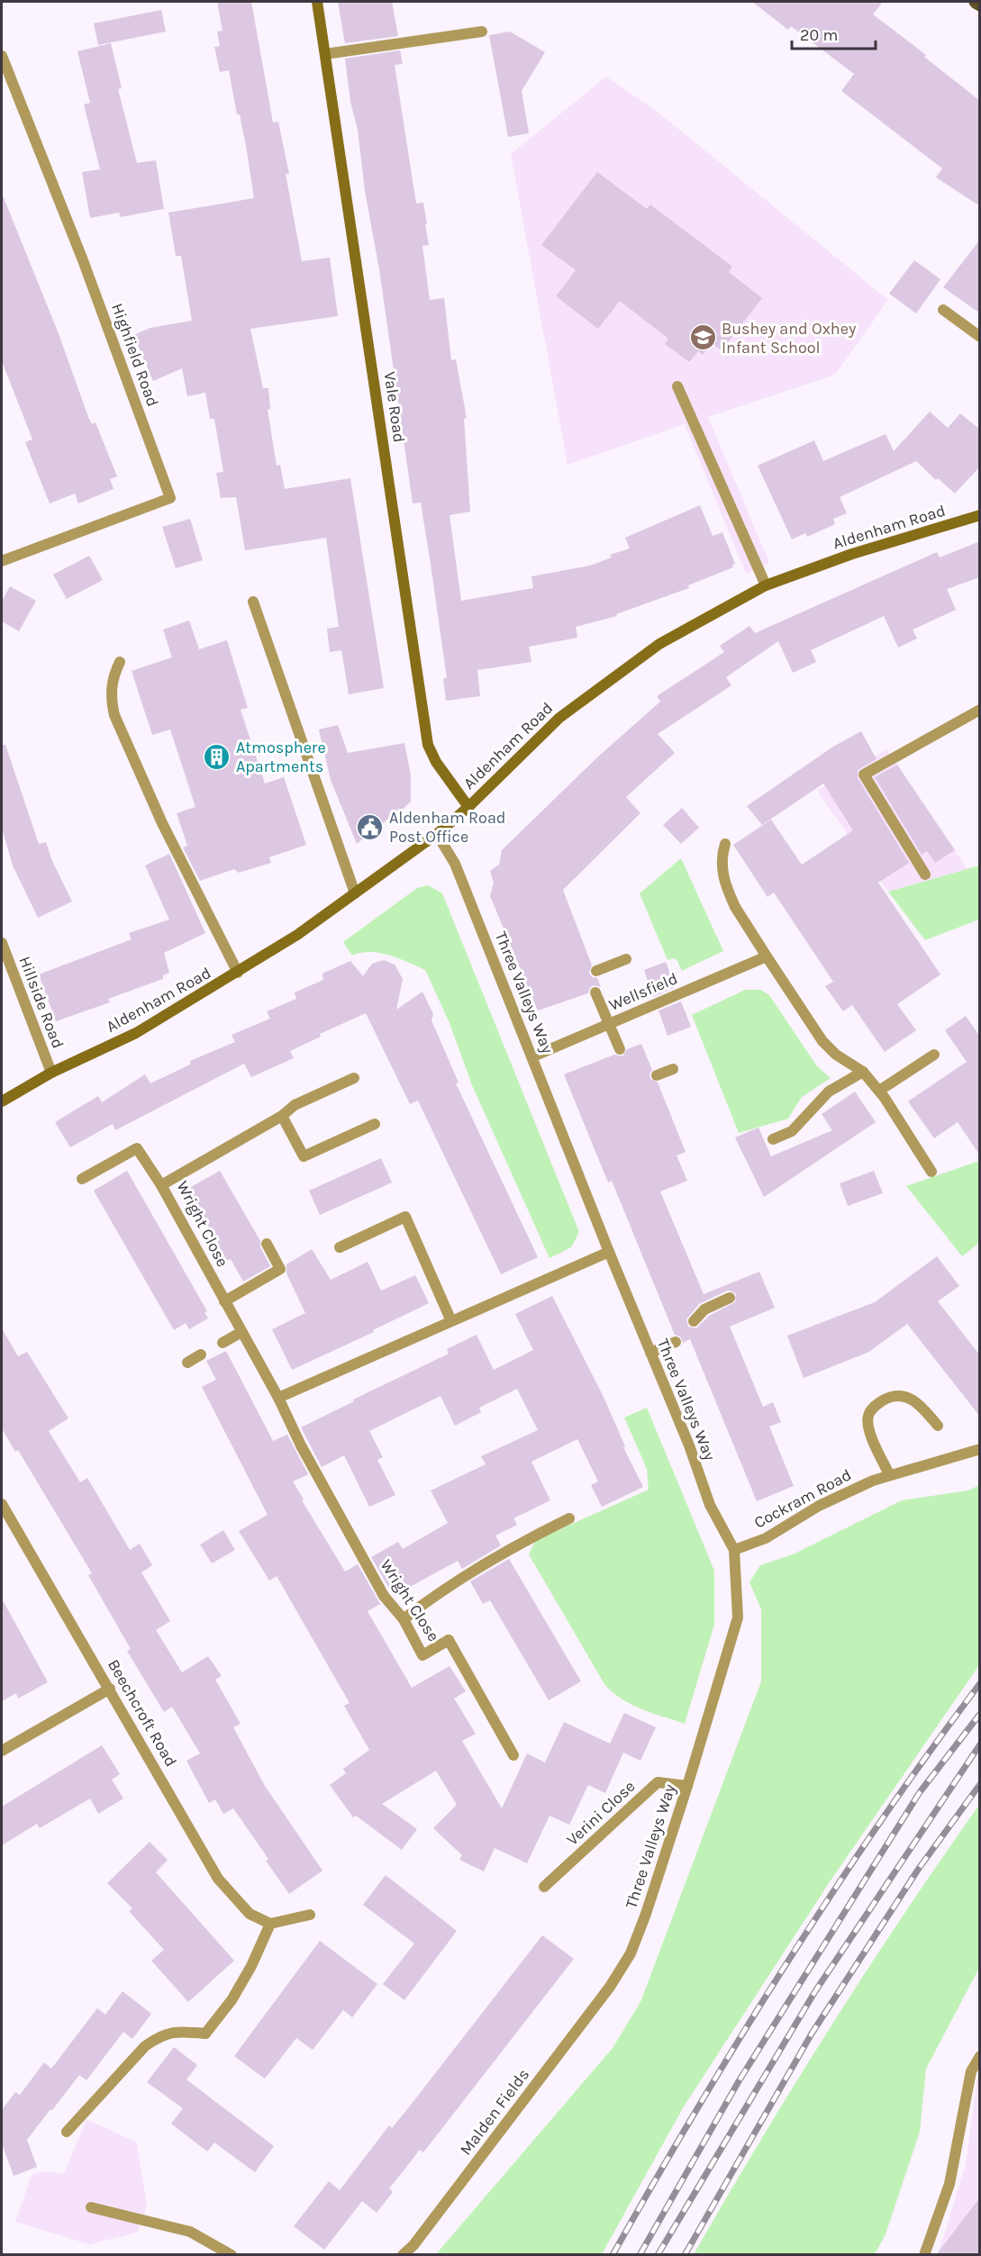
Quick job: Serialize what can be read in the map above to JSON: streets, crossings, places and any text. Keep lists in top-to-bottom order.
{
  "streets": {
    "main road": ["Vale Road", "Aldenham Road"],
    "street": [
      "Highfield Road",
      "Wellsfield",
      "Three Valleys Way",
      "Hillside Road",
      "Wright Close",
      "Cockram Road",
      "Beechcroft Road",
      "Verini Close",
      "Malden Fields"
    ]
  },
  "crossings": [
    ["Vale Road", "Aldenham Road"],
    ["Aldenham Road", "Three Valleys Way"],
    ["Aldenham Road", "Hillside Road"],
    ["Wellsfield", "Three Valleys Way"],
    ["Three Valleys Way", "Cockram Road"],
    ["Three Valleys Way", "Verini Close"],
    ["Three Valleys Way", "Malden Fields"]
  ],
  "places": {
    "school or university": ["Bushey and Oxhey Infant School"],
    "building": ["Atmosphere Apartments"],
    "public building": ["Aldenham Road Post Office"]
  },
  "scale_bar": "20 m"
}
